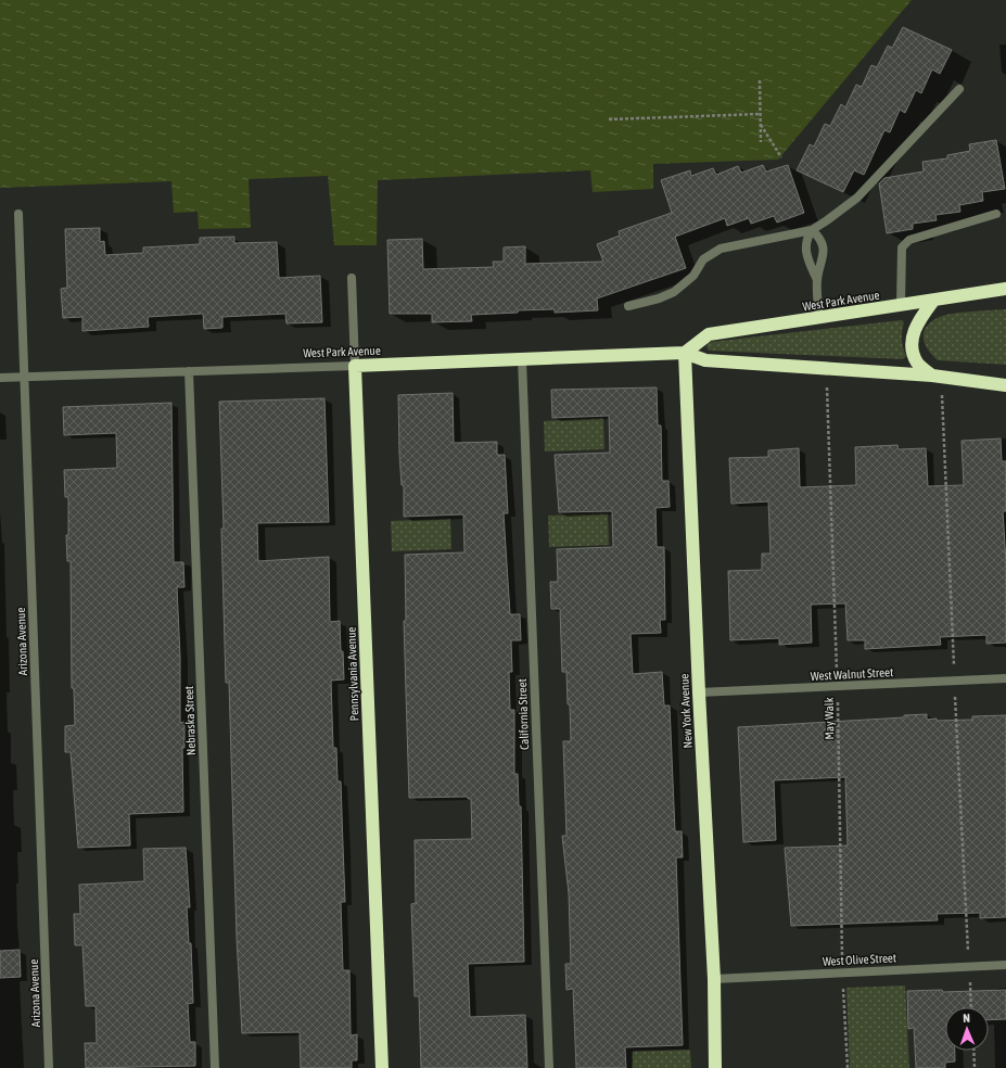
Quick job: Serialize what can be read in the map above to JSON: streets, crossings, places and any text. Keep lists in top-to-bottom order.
{
  "streets": {
    "highway": ["West Park Avenue", "Pennsylvania Avenue", "New York Avenue"],
    "street": [
      "Arizona Avenue",
      "West Walnut Street",
      "California Street",
      "Nebraska Street",
      "West Olive Street"
    ],
    "path": ["May Walk"]
  },
  "crossings": [
    ["West Park Avenue", "Arizona Avenue"],
    ["West Park Avenue", "Pennsylvania Avenue"],
    ["West Park Avenue", "New York Avenue"],
    ["West Park Avenue", "California Street"],
    ["West Park Avenue", "May Walk"],
    ["West Park Avenue", "Nebraska Street"],
    ["West Walnut Street", "New York Avenue"],
    ["West Walnut Street", "May Walk"],
    ["New York Avenue", "West Olive Street"],
    ["May Walk", "West Olive Street"]
  ],
  "north": "top"
}
